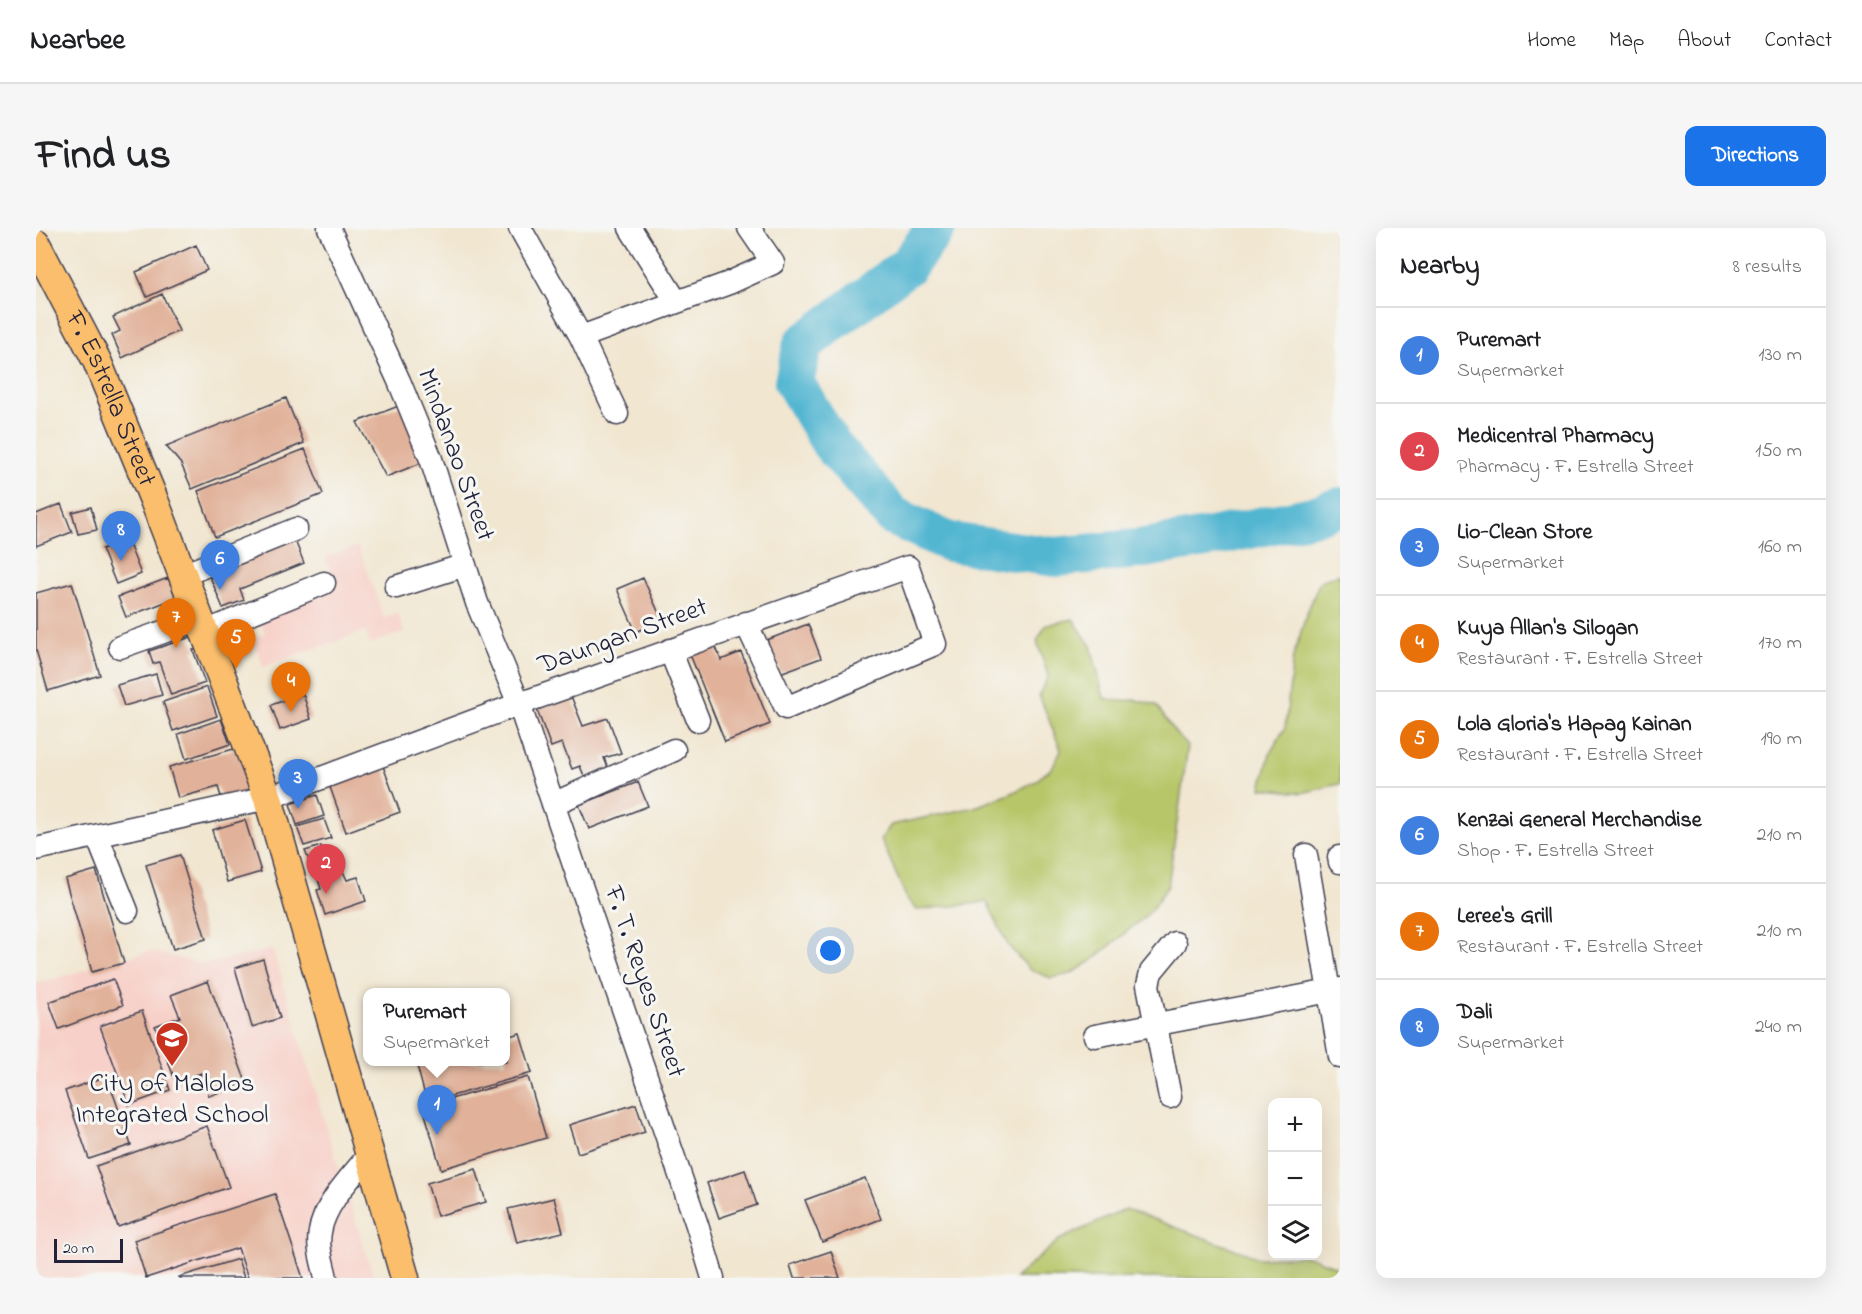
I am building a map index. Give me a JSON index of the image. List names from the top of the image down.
{
  "streets": {
    "main road": ["F. Estrella Street"],
    "street": ["Mindanao Street", "Daungan Street", "F. T. Reyes Street"]
  },
  "crossings": [
    ["F. Estrella Street", "Daungan Street"],
    ["Mindanao Street", "Daungan Street"],
    ["Mindanao Street", "F. T. Reyes Street"],
    ["Daungan Street", "F. T. Reyes Street"]
  ],
  "places": {
    "school or university": ["City of Malolos Integrated School"]
  },
  "scale_bar": "20 m",
  "page": {
    "header": "Nearbee",
    "nav": [
      "Home",
      "Map",
      "About",
      "Contact"
    ],
    "title": "Find us",
    "buttons": "Directions",
    "heading": ["Nearby", "8 results"],
    "list": [
      {
        "mark": "1",
        "name": "Puremart",
        "note": "Supermarket",
        "value": "130 m"
      },
      {
        "mark": "2",
        "name": "Medicentral Pharmacy",
        "note": "Pharmacy · F. Estrella Street",
        "value": "150 m"
      },
      {
        "mark": "3",
        "name": "Lio-Clean Store",
        "note": "Supermarket",
        "value": "160 m"
      },
      {
        "mark": "4",
        "name": "Kuya Allan's Silogan",
        "note": "Restaurant · F. Estrella Street",
        "value": "170 m"
      },
      {
        "mark": "5",
        "name": "Lola Gloria's Hapag Kainan",
        "note": "Restaurant · F. Estrella Street",
        "value": "190 m"
      },
      {
        "mark": "6",
        "name": "Kenzai General Merchandise",
        "note": "Shop · F. Estrella Street",
        "value": "210 m"
      },
      {
        "mark": "7",
        "name": "Leree's Grill",
        "note": "Restaurant · F. Estrella Street",
        "value": "210 m"
      },
      {
        "mark": "8",
        "name": "Dali",
        "note": "Supermarket",
        "value": "240 m"
      }
    ],
    "pins": [
      "8",
      "6",
      "7",
      "5",
      "4",
      "3",
      "2",
      "1"
    ],
    "popup": ["Puremart", "Supermarket"],
    "map_buttons": ["+", "−"],
    "scale": "20 m"
  }
}
